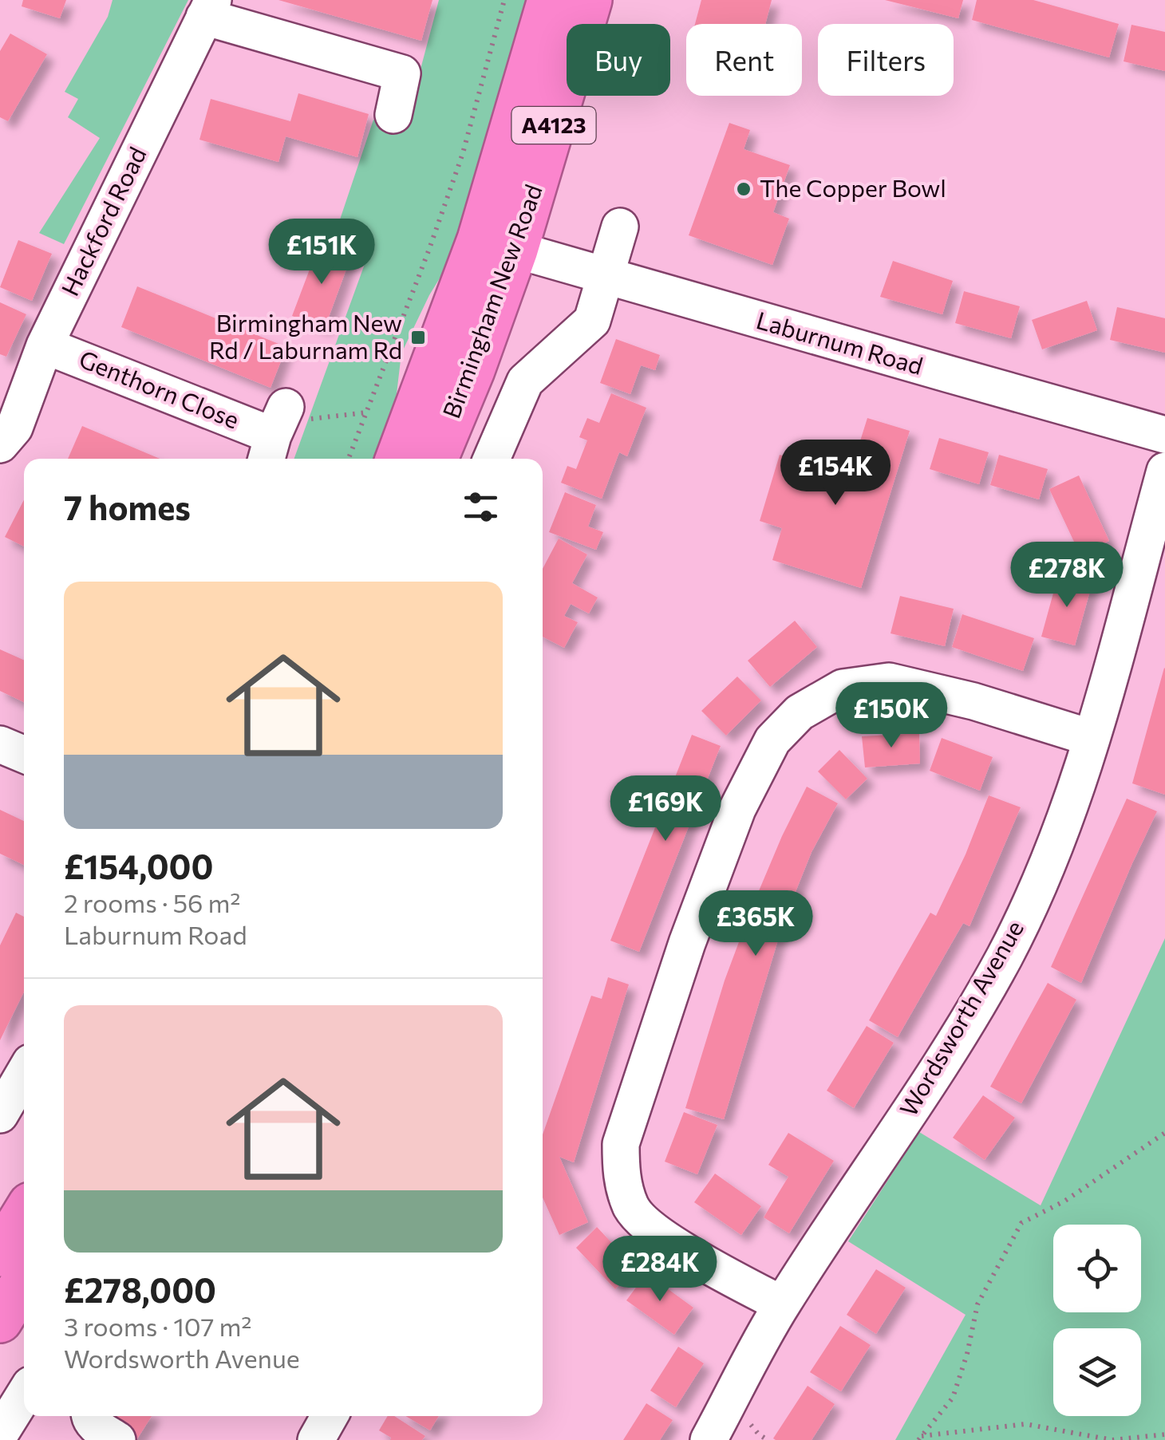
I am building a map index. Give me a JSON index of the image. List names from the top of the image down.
{
  "streets": {
    "highway": ["A4123", "Birmingham New Road"],
    "street": [
      "Hackford Road",
      "Laburnum Road",
      "Genthorn Close",
      "Wordsworth Avenue"
    ]
  },
  "crossings": [
    ["Hackford Road", "Genthorn Close"],
    ["Birmingham New Road", "Laburnum Road"]
  ],
  "places": {
    "other": ["The Copper Bowl"],
    "transit": ["Birmingham New Rd / Laburnam Rd"]
  },
  "page": {
    "chip": ["Buy", "Rent", "Filters"],
    "price": [
      "£151K",
      "£154K",
      "£278K",
      "£150K",
      "£169K",
      "£365K",
      "£284K"
    ],
    "heading": "7 homes",
    "list": [
      {
        "name": "£154,000",
        "note": "2 rooms · 56 m² · Laburnum Road"
      },
      {
        "name": "£278,000",
        "note": "3 rooms · 107 m² · Wordsworth Avenue"
      }
    ]
  }
}
